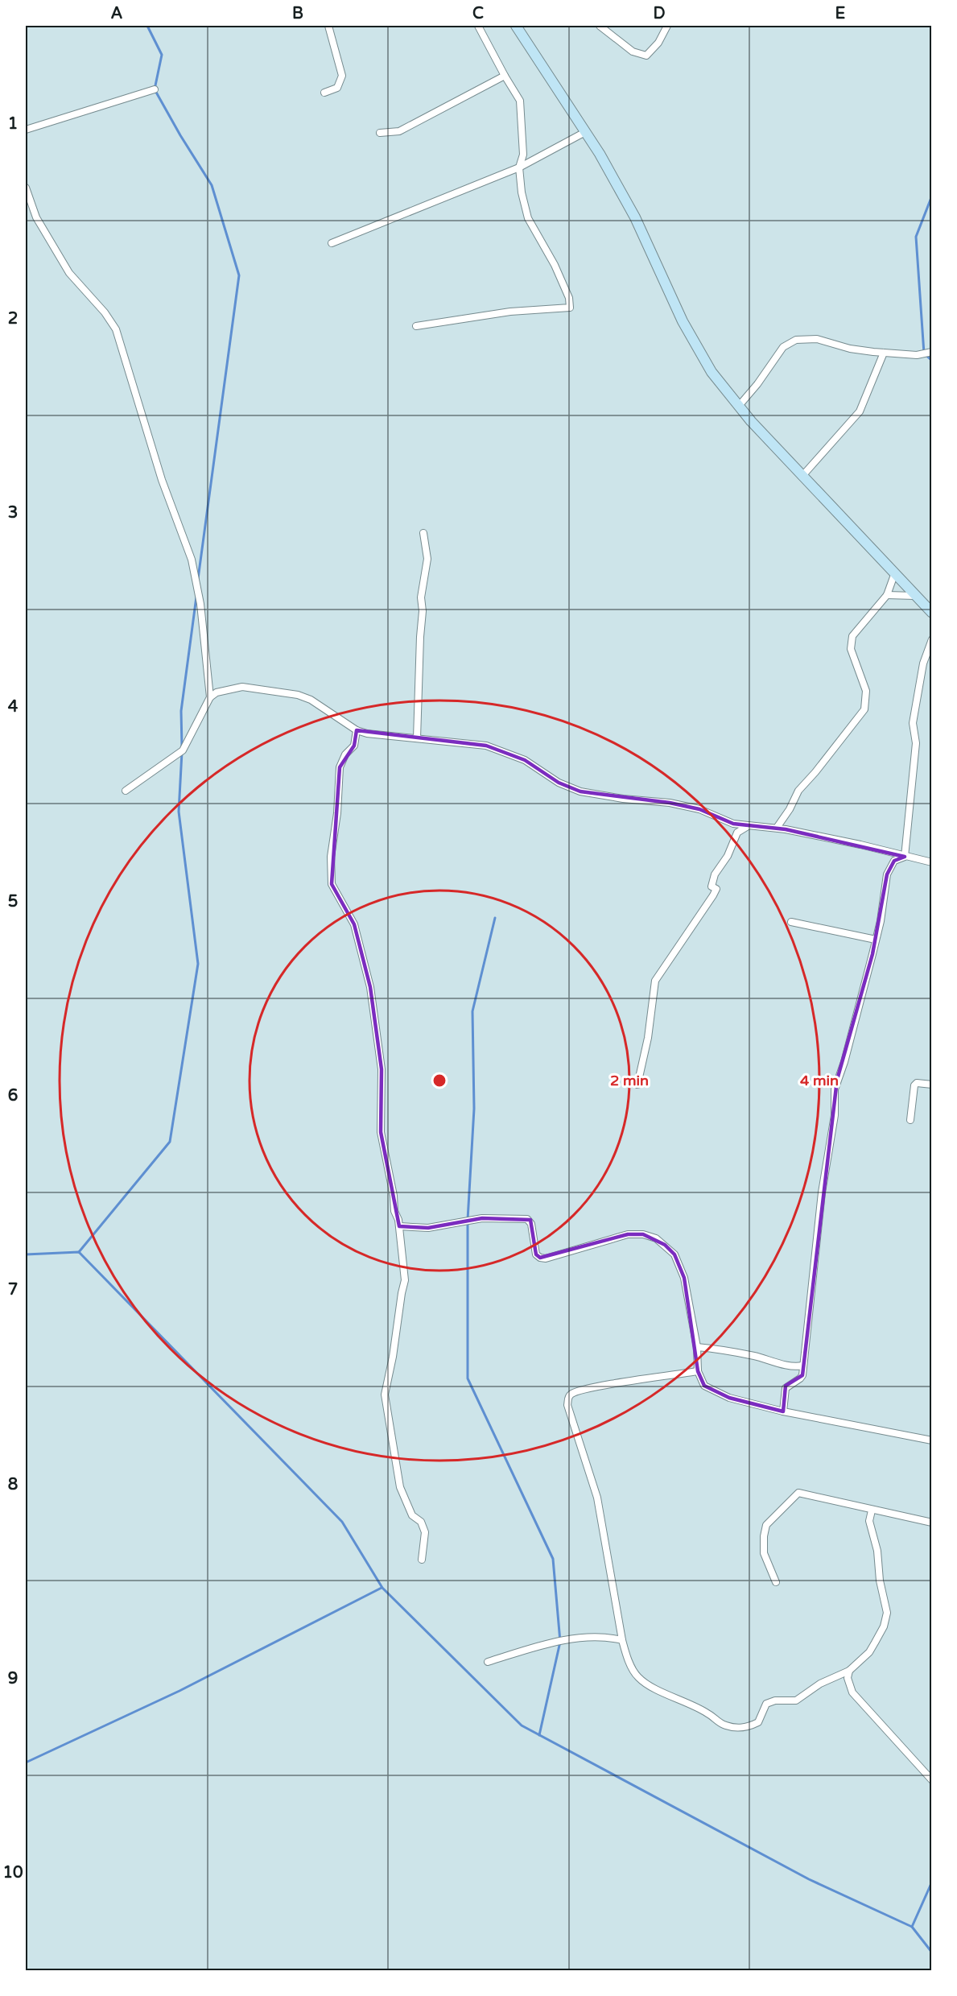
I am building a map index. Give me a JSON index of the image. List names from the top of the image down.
{
  "grid": {
    "columns": [
      "A",
      "B",
      "C",
      "D",
      "E"
    ],
    "rows": [
      "1",
      "2",
      "3",
      "4",
      "5",
      "6",
      "7",
      "8",
      "9",
      "10"
    ]
  },
  "rings": ["2 min", "4 min"]
}
